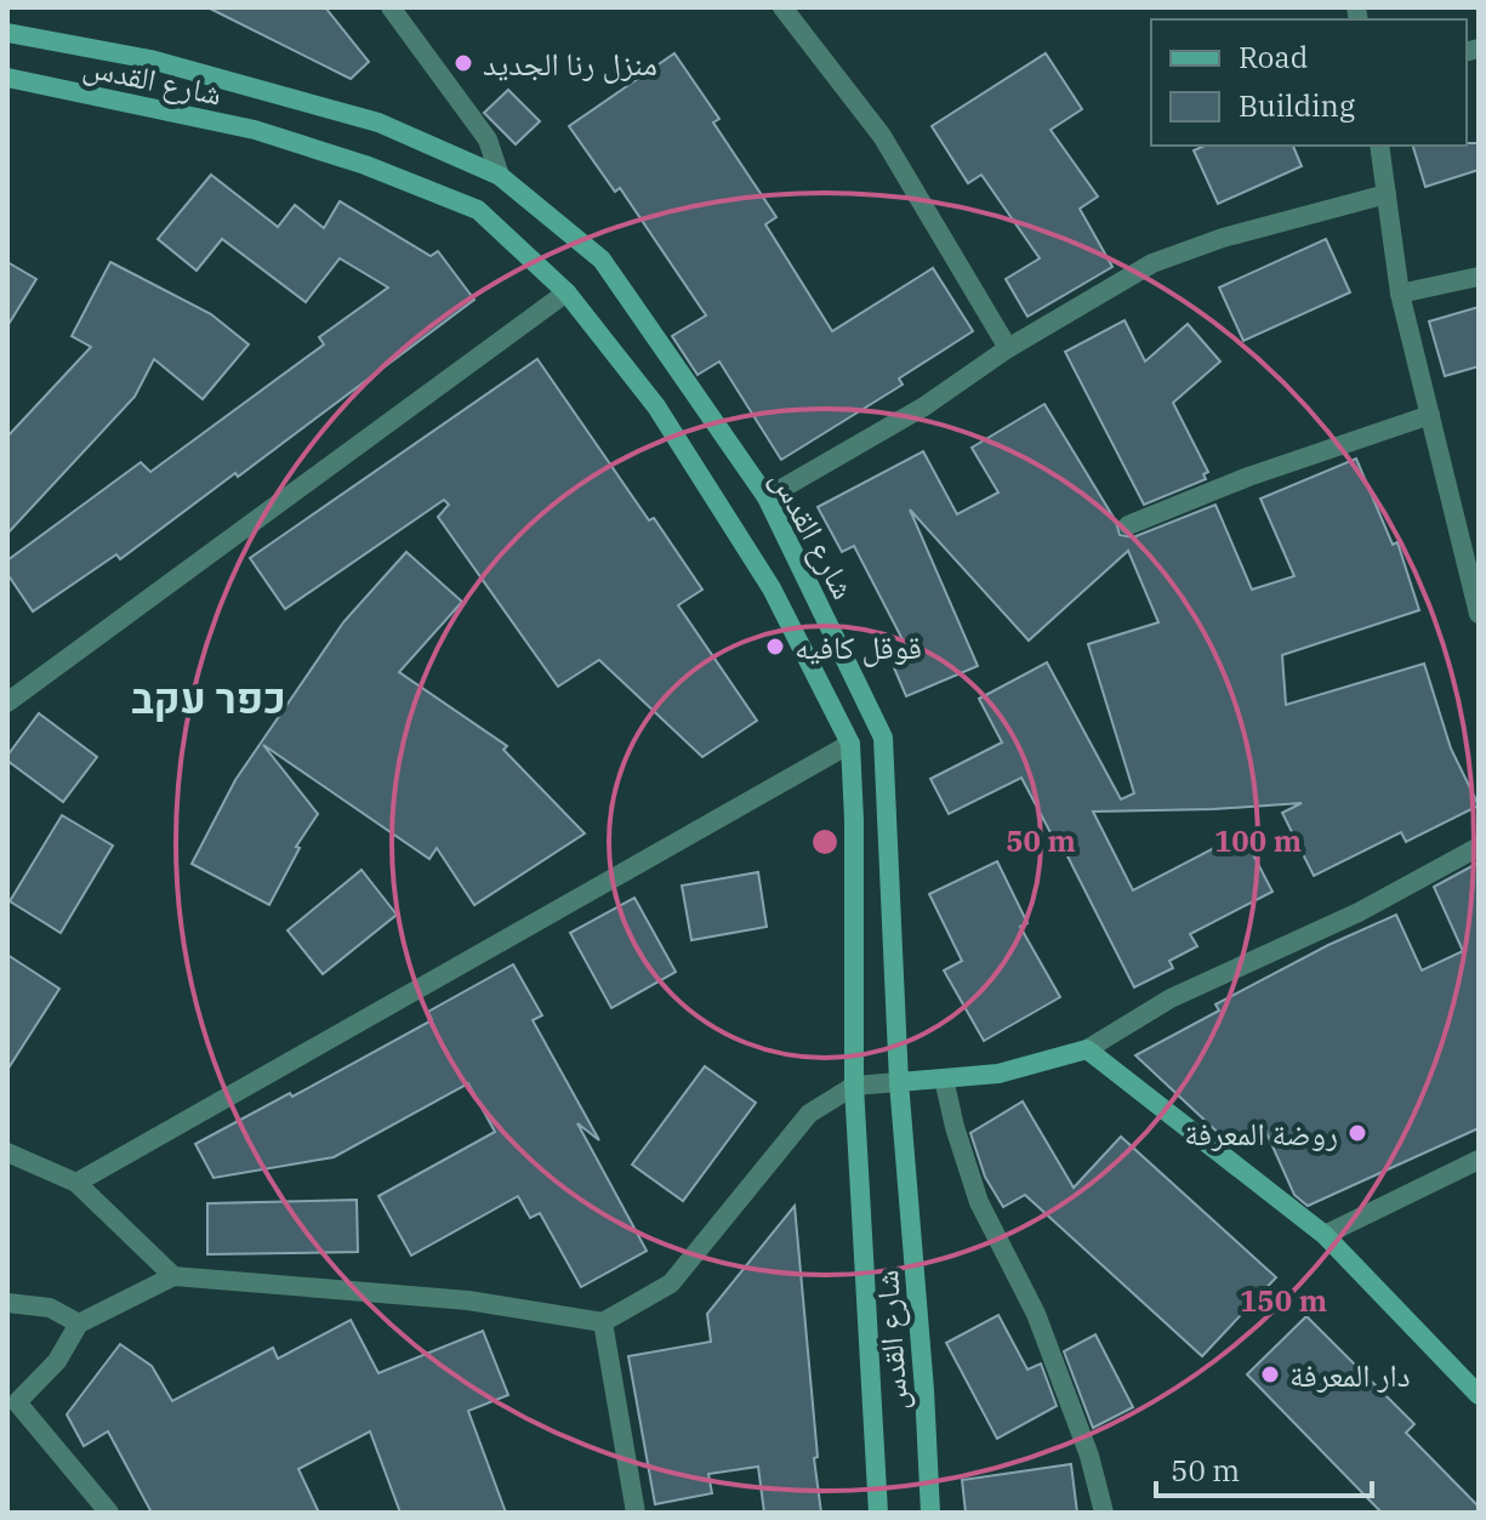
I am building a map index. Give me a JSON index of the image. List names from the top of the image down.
{
  "streets": {
    "main road": ["شارع القدس"]
  },
  "districts": ["כפר עקב"],
  "places": [
    "منزل رنا الجديد",
    "قوقل كافيه",
    "روضة المعرفة",
    "دار المعرفة"
  ],
  "legend": ["Road", "Building"],
  "scale_bar": "50 m",
  "rings": ["50 m", "100 m", "150 m"]
}
